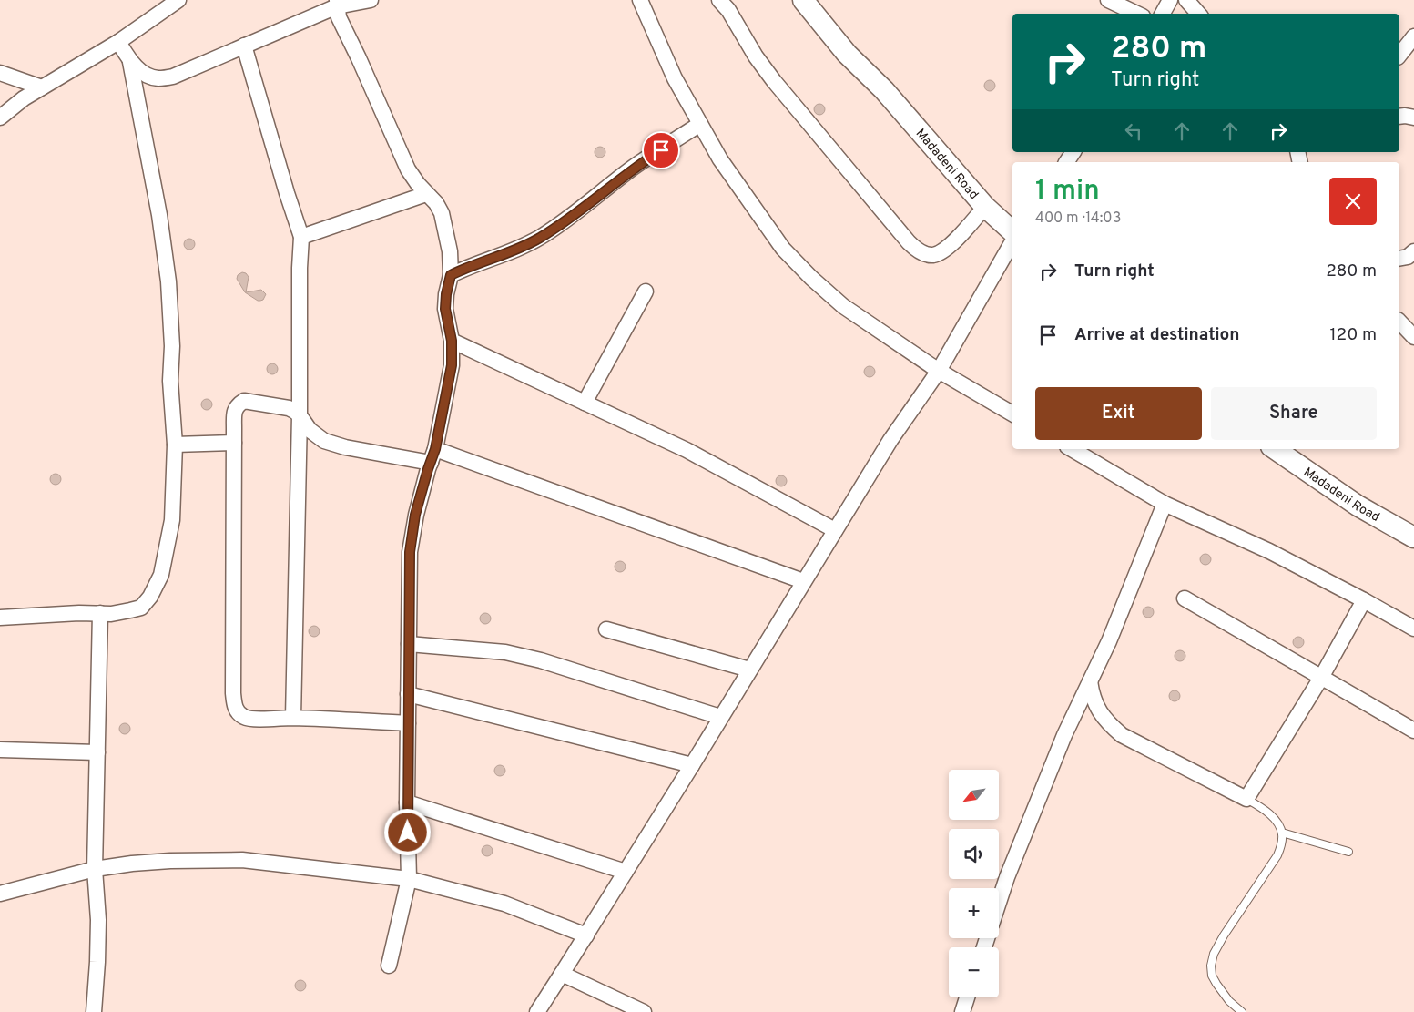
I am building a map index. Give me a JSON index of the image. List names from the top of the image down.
{
  "streets": {
    "street": ["Madadeni Road"]
  },
  "north": "bottom left",
  "page": {
    "turn": ["280 m", "Turn right"],
    "heading": ["1 min", "400 m · 14:03"],
    "list": [
      {
        "name": "Turn right",
        "value": "280 m"
      },
      {
        "name": "Arrive at destination",
        "value": "120 m"
      }
    ],
    "buttons": ["Exit", "Share"],
    "map_buttons": ["+", "−"]
  }
}
